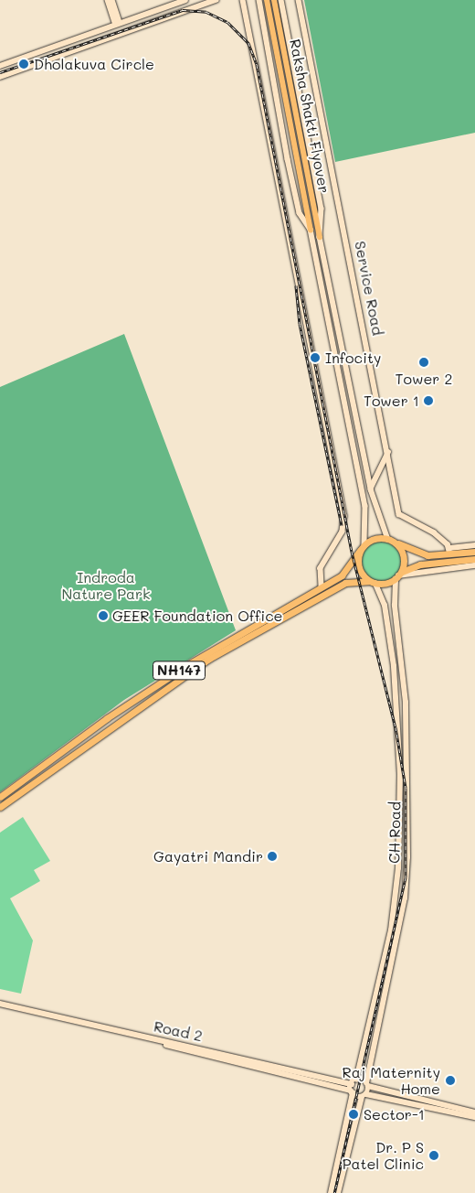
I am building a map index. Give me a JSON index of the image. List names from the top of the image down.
{
  "streets": {
    "highway": ["NH147"],
    "main road": ["Raksha Shakti Flyover"],
    "street": ["Service Road", "CH Road", "Road 2"]
  },
  "crossings": [
    ["NH147", "CH Road"],
    ["CH Road", "Road 2"]
  ],
  "parks": ["Indroda Nature Park"],
  "places": [
    "Dholakuva Circle",
    "Infocity",
    "Tower 2",
    "Tower 1",
    "GEER Foundation Office",
    "Gayatri Mandir",
    "Raj Maternity Home",
    "Sector-1",
    "Dr. P S Patel Clinic"
  ]
}
